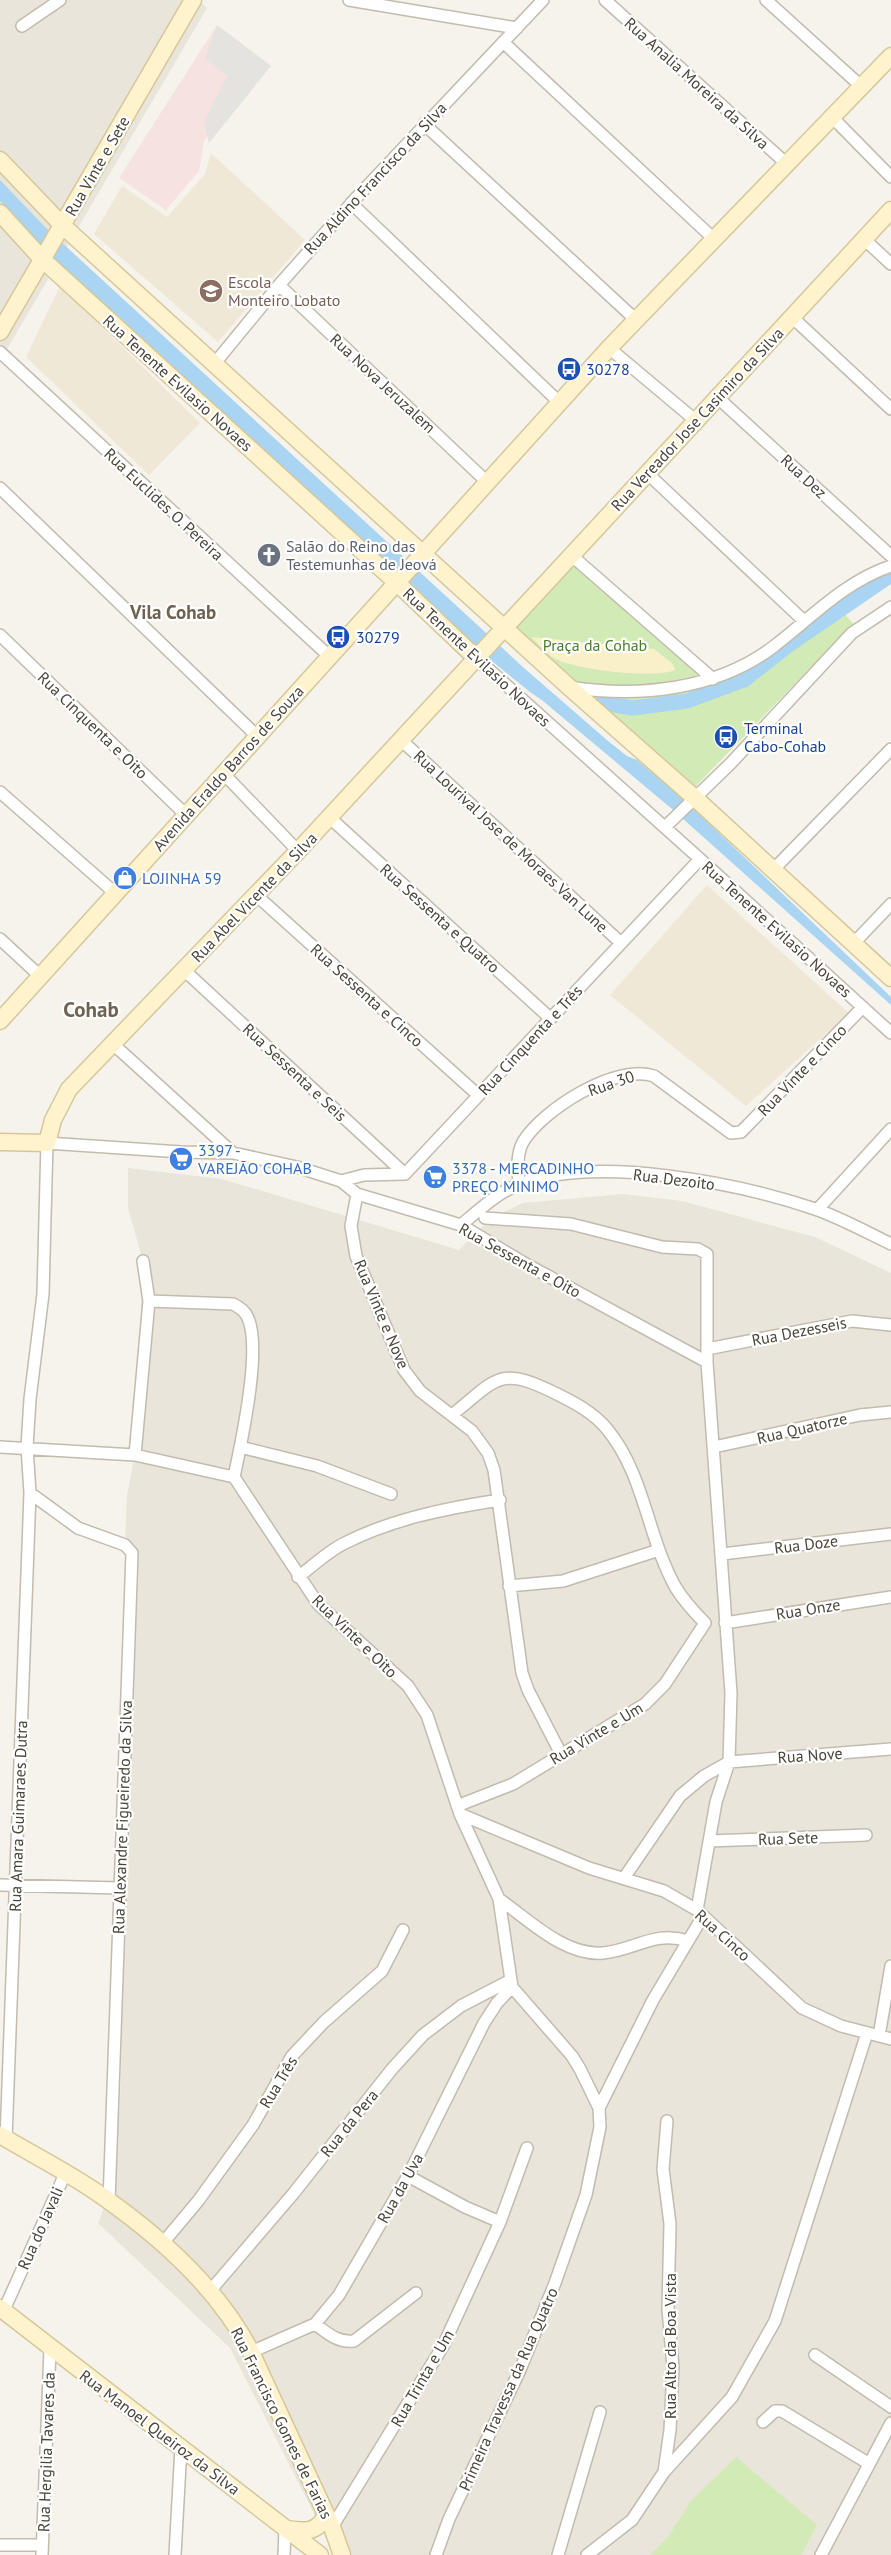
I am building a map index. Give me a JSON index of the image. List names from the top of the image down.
{
  "streets": {
    "street": [
      "Rua Analia Moreira da Silva",
      "Rua Vinte e Sete",
      "Rua Aldino Francisco da Silva",
      "Rua Tenente Evilasio Novaes",
      "Rua Nova Jeruzalem",
      "Rua Vereador Jose Casimiro da Silva",
      "Rua Dez",
      "Rua Euclides O. Pereira",
      "Rua Cinquenta e Oito",
      "Avenida Eraldo Barros de Souza",
      "Rua Lourival Jose de Moraes Van Lune",
      "Rua Abel Vicente da Silva",
      "Rua Sessenta e Quatro",
      "Rua Sessenta e Cinco",
      "Rua Cinquenta e Três",
      "Rua Vinte e Cinco",
      "Rua Sessenta e Seis",
      "Rua 30",
      "Rua Dezoito",
      "Rua Sessenta e Oito",
      "Rua Vinte e Nove",
      "Rua Dezesseis",
      "Rua Quatorze",
      "Rua Doze",
      "Rua Onze",
      "Rua Vinte e Oito",
      "Rua Vinte e Um",
      "Rua Nove",
      "Rua Amara Guimaraes Dutra",
      "Rua Alexandre Figueiredo da Silva",
      "Rua Sete",
      "Rua Cinco",
      "Rua Três",
      "Rua da Pera",
      "Rua da Uva",
      "Rua do Javali",
      "Rua Alto da Boa Vista",
      "Rua Trinta e Um",
      "Primeira Travessa da Rua Quatro",
      "Rua Francisco Gomes de Farias",
      "Rua Manoel Queiroz da Silva",
      "Rua Hergilia Tavares da"
    ]
  },
  "crossings": [
    ["Rua Vinte e Sete", "Rua Tenente Evilasio Novaes"],
    ["Rua Aldino Francisco da Silva", "Rua Nova Jeruzalem"],
    ["Rua Tenente Evilasio Novaes", "Rua Vereador Jose Casimiro da Silva"],
    ["Rua Tenente Evilasio Novaes", "Avenida Eraldo Barros de Souza"],
    ["Rua Tenente Evilasio Novaes", "Rua Abel Vicente da Silva"],
    ["Rua Tenente Evilasio Novaes", "Rua Cinquenta e Três"],
    ["Rua Tenente Evilasio Novaes", "Rua Vinte e Cinco"],
    ["Rua Nova Jeruzalem", "Avenida Eraldo Barros de Souza"],
    ["Rua Vereador Jose Casimiro da Silva", "Rua Dez"],
    ["Rua Vereador Jose Casimiro da Silva", "Rua Abel Vicente da Silva"],
    ["Rua Euclides O. Pereira", "Avenida Eraldo Barros de Souza"],
    ["Rua Cinquenta e Oito", "Avenida Eraldo Barros de Souza"],
    ["Rua Lourival Jose de Moraes Van Lune", "Rua Abel Vicente da Silva"],
    ["Rua Lourival Jose de Moraes Van Lune", "Rua Cinquenta e Três"],
    ["Rua Abel Vicente da Silva", "Rua Sessenta e Quatro"],
    ["Rua Abel Vicente da Silva", "Rua Sessenta e Cinco"],
    ["Rua Abel Vicente da Silva", "Rua Sessenta e Seis"],
    ["Rua Abel Vicente da Silva", "Rua Sessenta e Oito"],
    ["Rua Sessenta e Quatro", "Rua Cinquenta e Três"],
    ["Rua Sessenta e Cinco", "Rua Cinquenta e Três"],
    ["Rua Cinquenta e Três", "Rua Sessenta e Seis"],
    ["Rua Vinte e Cinco", "Rua 30"],
    ["Rua 30", "Rua Dezoito"],
    ["Rua Dezoito", "Rua Sessenta e Oito"],
    ["Rua Sessenta e Oito", "Rua Vinte e Nove"],
    ["Rua Vinte e Nove", "Rua Vinte e Um"],
    ["Rua Onze", "Rua Vinte e Um"],
    ["Rua Vinte e Oito", "Rua Vinte e Um"],
    ["Rua Vinte e Oito", "Rua Cinco"],
    ["Rua Vinte e Um", "Rua Cinco"],
    ["Rua Amara Guimaraes Dutra", "Rua Alexandre Figueiredo da Silva"],
    ["Rua Amara Guimaraes Dutra", "Rua Francisco Gomes de Farias"],
    ["Rua Alexandre Figueiredo da Silva", "Rua Francisco Gomes de Farias"],
    ["Rua Três", "Rua Francisco Gomes de Farias"],
    ["Rua da Pera", "Rua da Uva"],
    ["Rua da Pera", "Primeira Travessa da Rua Quatro"],
    ["Rua da Pera", "Rua Francisco Gomes de Farias"],
    ["Rua da Uva", "Primeira Travessa da Rua Quatro"],
    ["Rua da Uva", "Rua Francisco Gomes de Farias"],
    ["Rua do Javali", "Rua Francisco Gomes de Farias"],
    ["Rua do Javali", "Rua Manoel Queiroz da Silva"],
    ["Rua Trinta e Um", "Rua Francisco Gomes de Farias"],
    ["Rua Manoel Queiroz da Silva", "Rua Hergilia Tavares da"]
  ],
  "districts": ["Vila Cohab", "Cohab"],
  "parks": ["Praça da Cohab"],
  "places": {
    "school or university": ["Escola Monteiro Lobato"],
    "bus stop": ["30278", "30279", "Terminal Cabo-Cohab"],
    "church": ["Salão do Reino das Testemunhas de Jeová"],
    "shop": ["LOJINHA 59"],
    "supermarket": ["3397 - VAREJÃO COHAB", "3378 - MERCADINHO PREÇO MINIMO"]
  }
}
